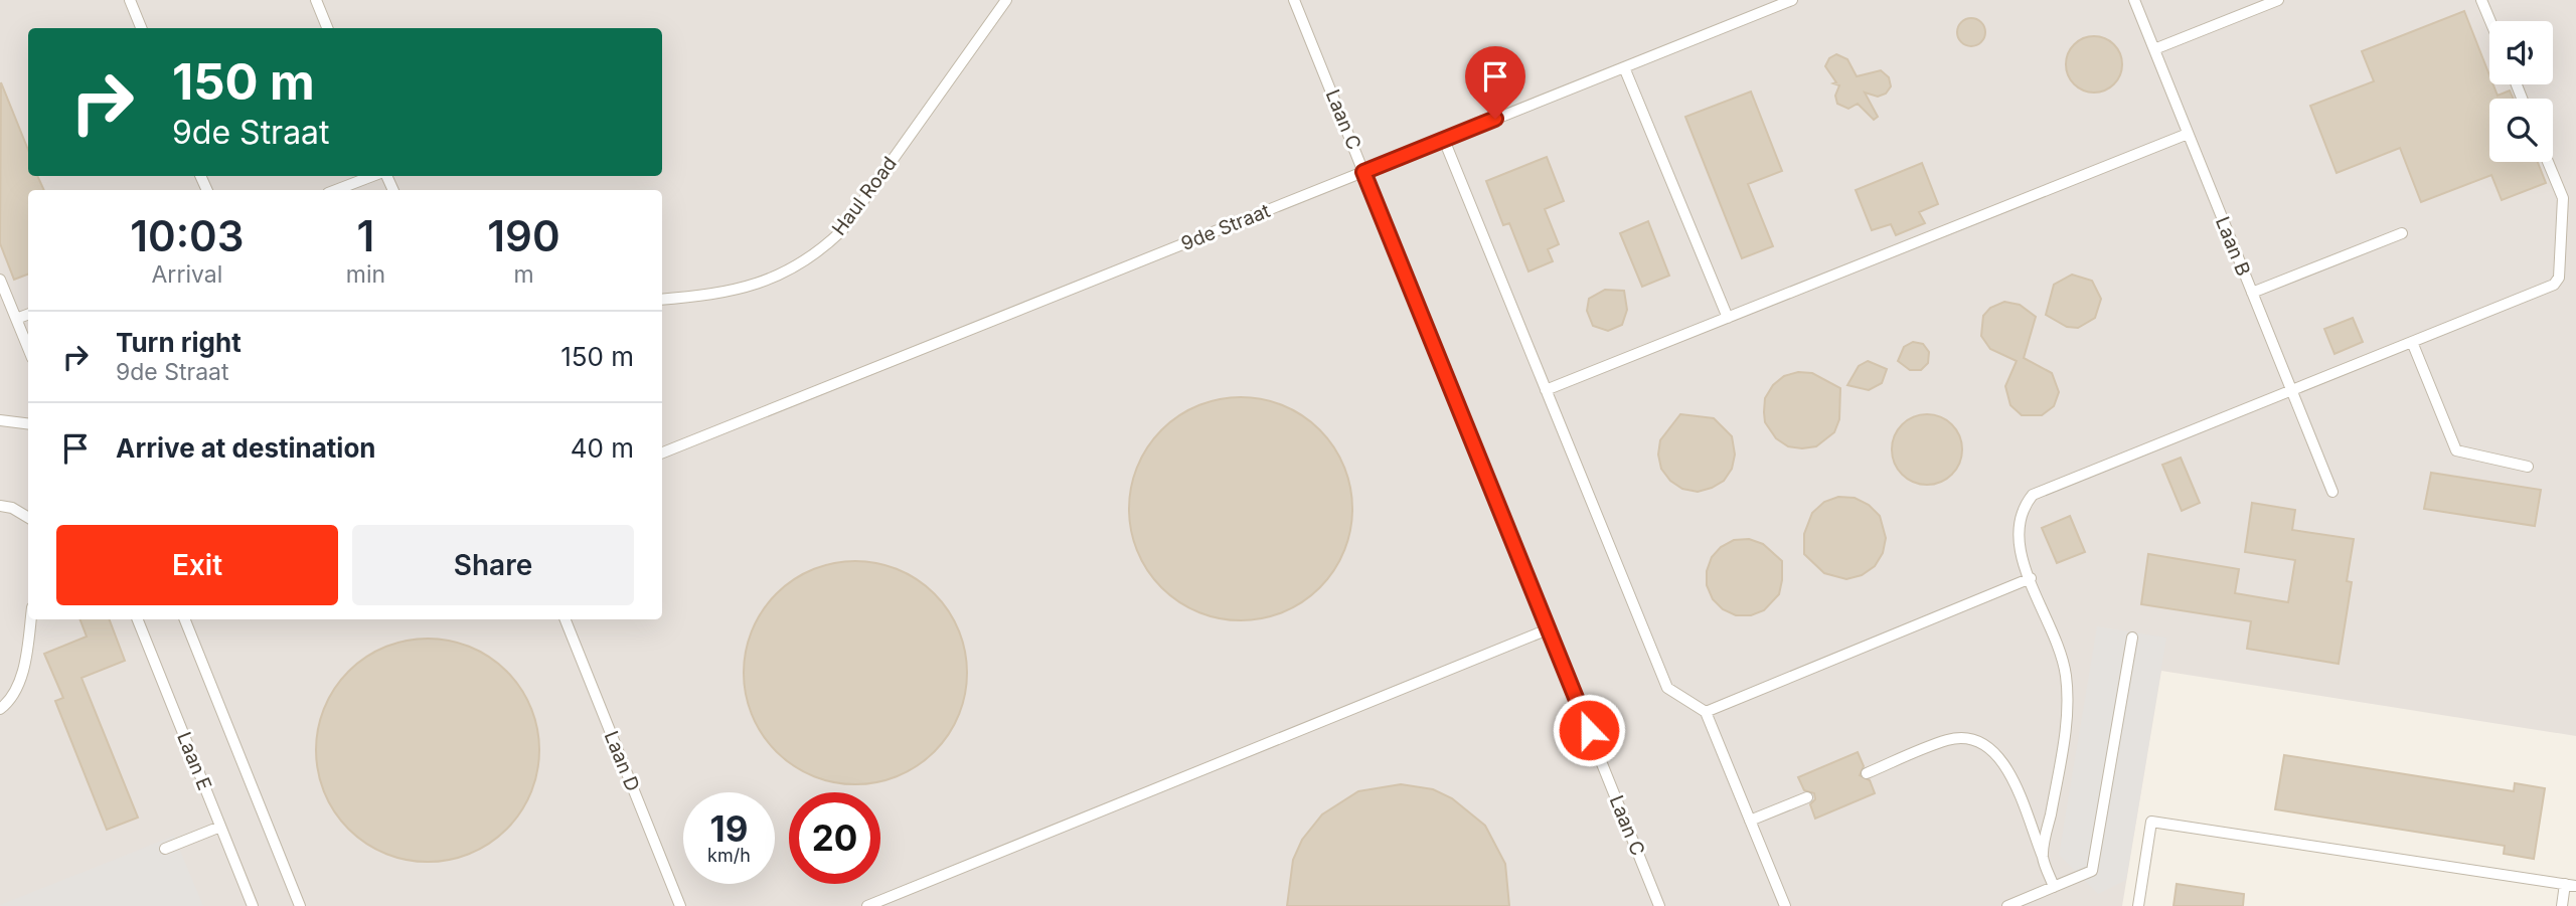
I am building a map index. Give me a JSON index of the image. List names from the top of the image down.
{
  "streets": {
    "lane": [
      "Laan C",
      "Haul Road",
      "9de Straat",
      "Laan B",
      "Laan E",
      "Laan D"
    ]
  },
  "crossings": [
    ["Laan C", "9de Straat"]
  ],
  "page": {
    "turn": ["150 m", "9de Straat"],
    "eta": [
      "10:03",
      "Arrival",
      "1",
      "min",
      "190",
      "m"
    ],
    "list": [
      {
        "name": "Turn right",
        "note": "9de Straat",
        "value": "150 m"
      },
      {
        "name": "Arrive at destination",
        "value": "40 m"
      }
    ],
    "buttons": ["Exit", "Share"],
    "speed": "19 km/h",
    "limit": "20"
  }
}
